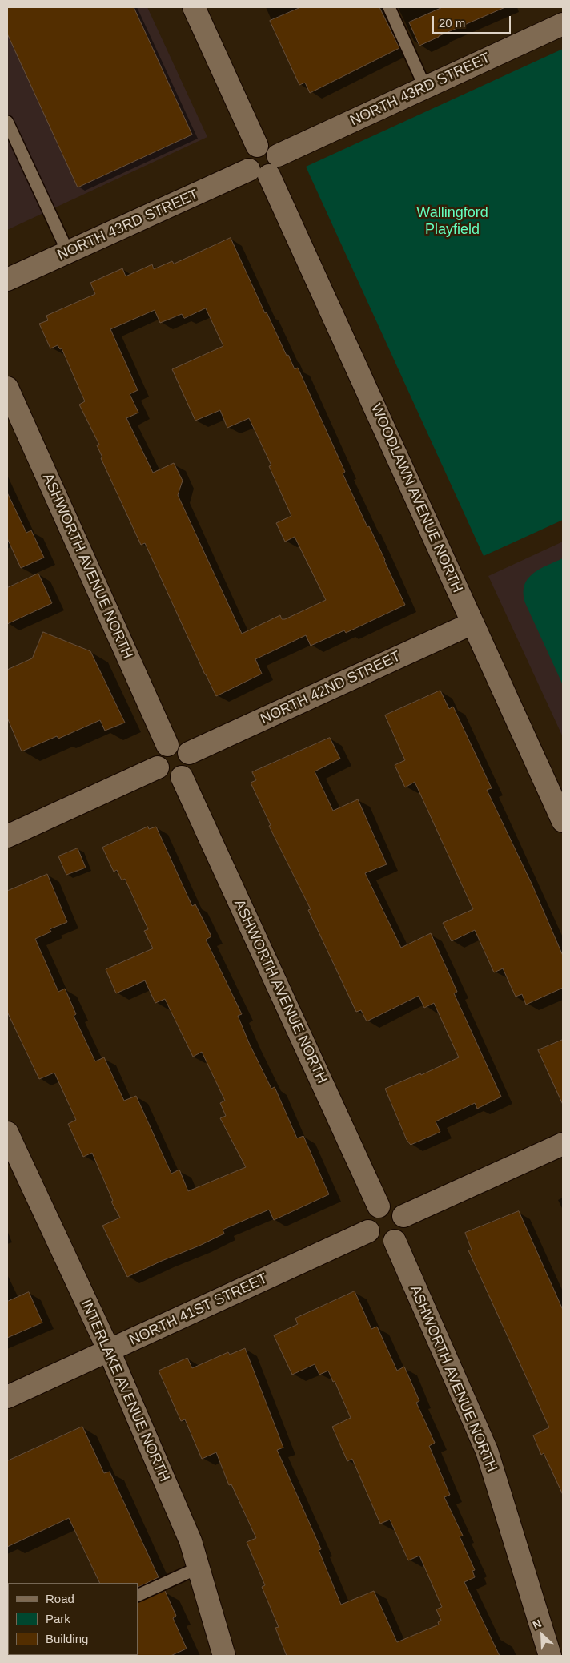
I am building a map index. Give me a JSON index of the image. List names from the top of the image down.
{
  "streets": {
    "street": [
      "NORTH 43RD STREET",
      "WOODLAWN AVENUE NORTH",
      "ASHWORTH AVENUE NORTH",
      "NORTH 42ND STREET",
      "NORTH 41ST STREET",
      "INTERLAKE AVENUE NORTH"
    ]
  },
  "crossings": [
    ["NORTH 43RD STREET", "WOODLAWN AVENUE NORTH"],
    ["WOODLAWN AVENUE NORTH", "NORTH 42ND STREET"],
    ["ASHWORTH AVENUE NORTH", "NORTH 42ND STREET"],
    ["ASHWORTH AVENUE NORTH", "NORTH 41ST STREET"],
    ["NORTH 41ST STREET", "INTERLAKE AVENUE NORTH"]
  ],
  "parks": ["Wallingford Playfield"],
  "legend": ["Road", "Park", "Building"],
  "scale_bar": "20 m",
  "north": "top left"
}
